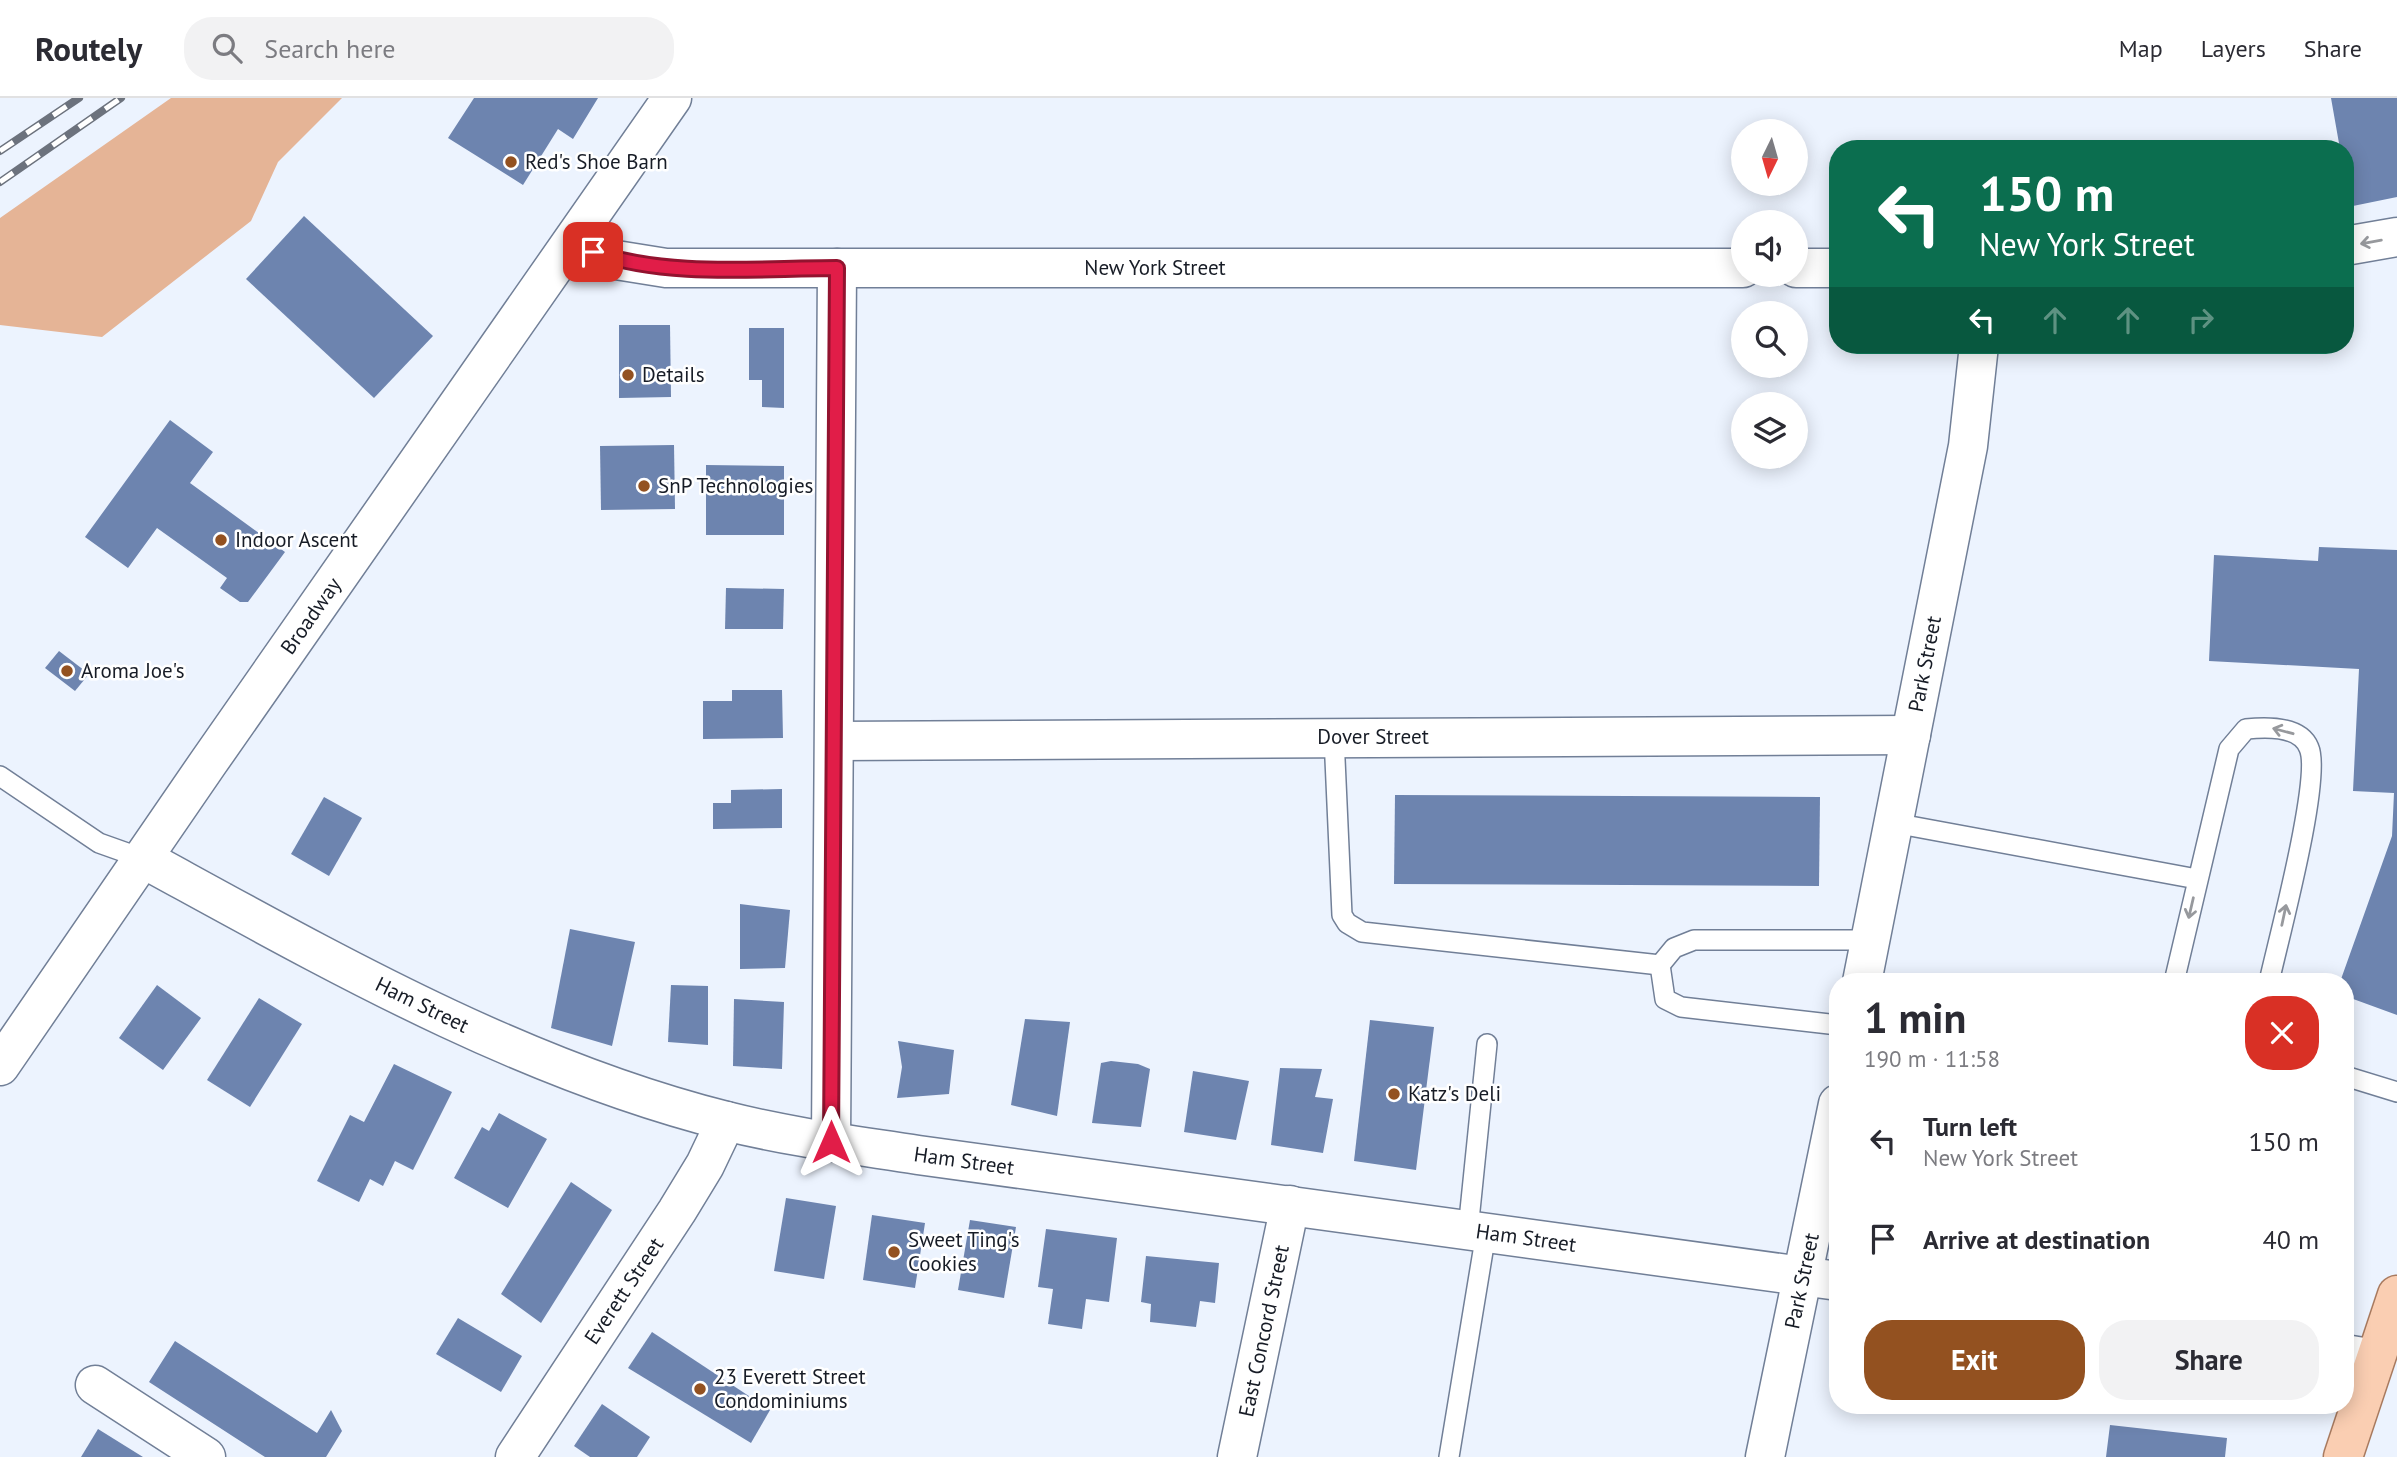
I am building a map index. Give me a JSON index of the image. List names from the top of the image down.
{
  "streets": {
    "street": [
      "New York Street",
      "Broadway",
      "Park Street",
      "Dover Street",
      "Ham Street",
      "Everett Street",
      "East Concord Street"
    ]
  },
  "crossings": [
    ["New York Street", "Broadway"],
    ["Broadway", "Ham Street"],
    ["Park Street", "Dover Street"],
    ["Park Street", "Ham Street"],
    ["Ham Street", "Everett Street"],
    ["Ham Street", "East Concord Street"]
  ],
  "places": [
    "Red's Shoe Barn",
    "Details",
    "SnP Technologies",
    "Indoor Ascent",
    "Aroma Joe's",
    "Katz's Deli",
    "Sweet Ting's Cookies",
    "23 Everett Street Condominiums"
  ],
  "north": "bottom",
  "page": {
    "header": "Routely",
    "search": "Search here",
    "nav": ["Map", "Layers", "Share"],
    "turn": ["150 m", "New York Street"],
    "heading": ["1 min", "190 m · 11:58"],
    "list": [
      {
        "name": "Turn left",
        "note": "New York Street",
        "value": "150 m"
      },
      {
        "name": "Arrive at destination",
        "value": "40 m"
      }
    ],
    "buttons": ["Exit", "Share"]
  }
}
